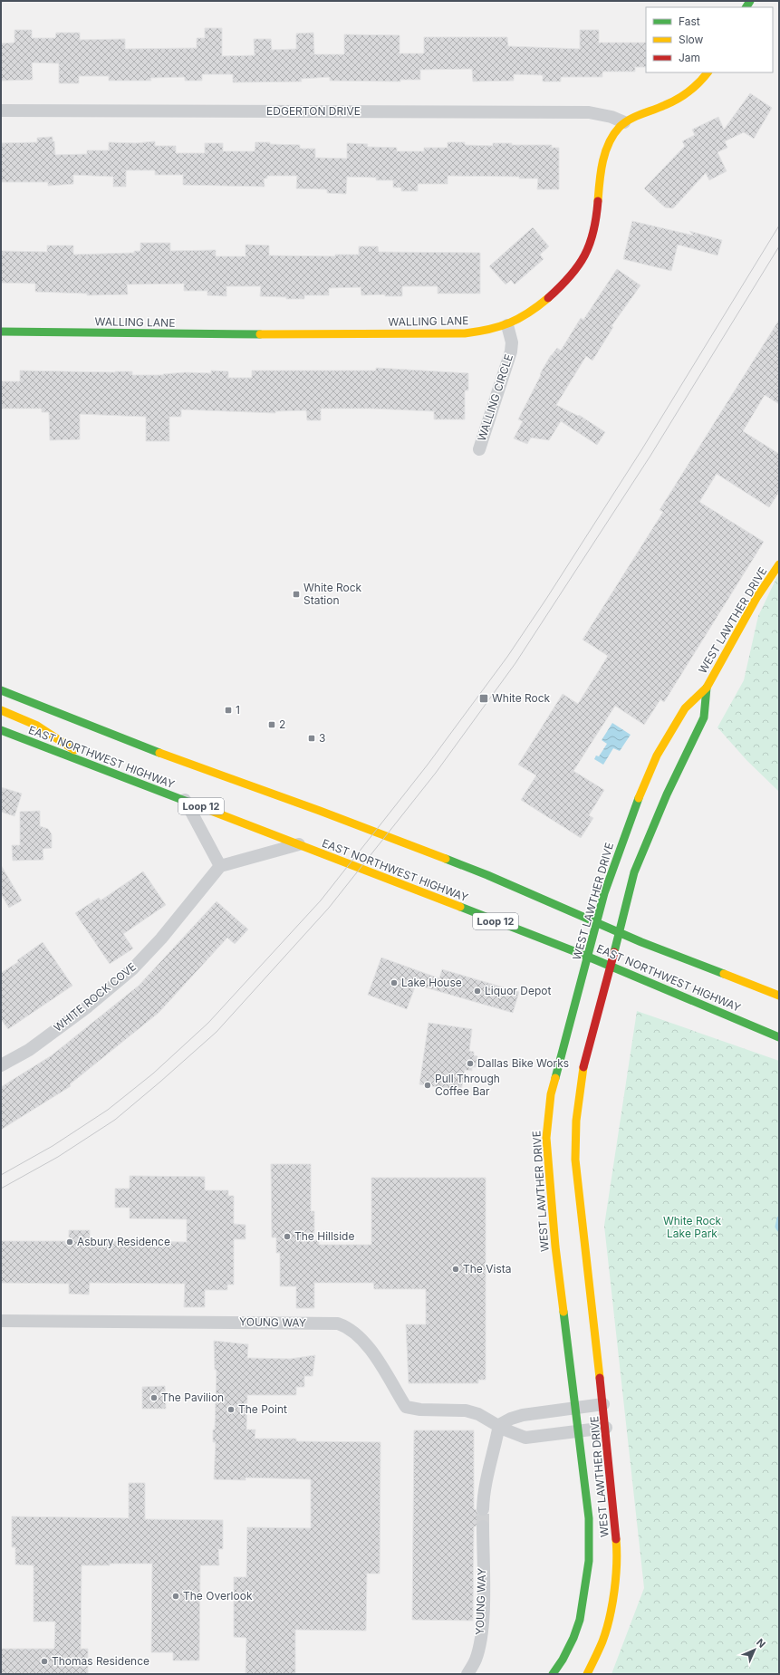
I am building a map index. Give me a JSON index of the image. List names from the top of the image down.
{
  "streets": {
    "street": [
      "EDGERTON DRIVE",
      "WALLING LANE",
      "WALLING CIRCLE",
      "WEST LAWTHER DRIVE",
      "EAST NORTHWEST HIGHWAY",
      "Loop 12",
      "WHITE ROCK COVE",
      "YOUNG WAY"
    ]
  },
  "crossings": [
    ["EDGERTON DRIVE", "WALLING LANE"],
    ["WALLING LANE", "WALLING CIRCLE"],
    ["WEST LAWTHER DRIVE", "EAST NORTHWEST HIGHWAY"],
    ["WEST LAWTHER DRIVE", "YOUNG WAY"]
  ],
  "parks": ["White Rock Lake Park"],
  "places": {
    "transit": [
      "White Rock Station",
      "White Rock",
      "1",
      "2",
      "3"
    ],
    "other": [
      "Lake House",
      "Liquor Depot",
      "Dallas Bike Works",
      "Pull Through Coffee Bar",
      "The Hillside",
      "Asbury Residence",
      "The Vista",
      "The Pavilion",
      "The Point",
      "The Overlook",
      "Thomas Residence"
    ]
  },
  "legend": ["Fast", "Slow", "Jam"],
  "north": "top right"
}
